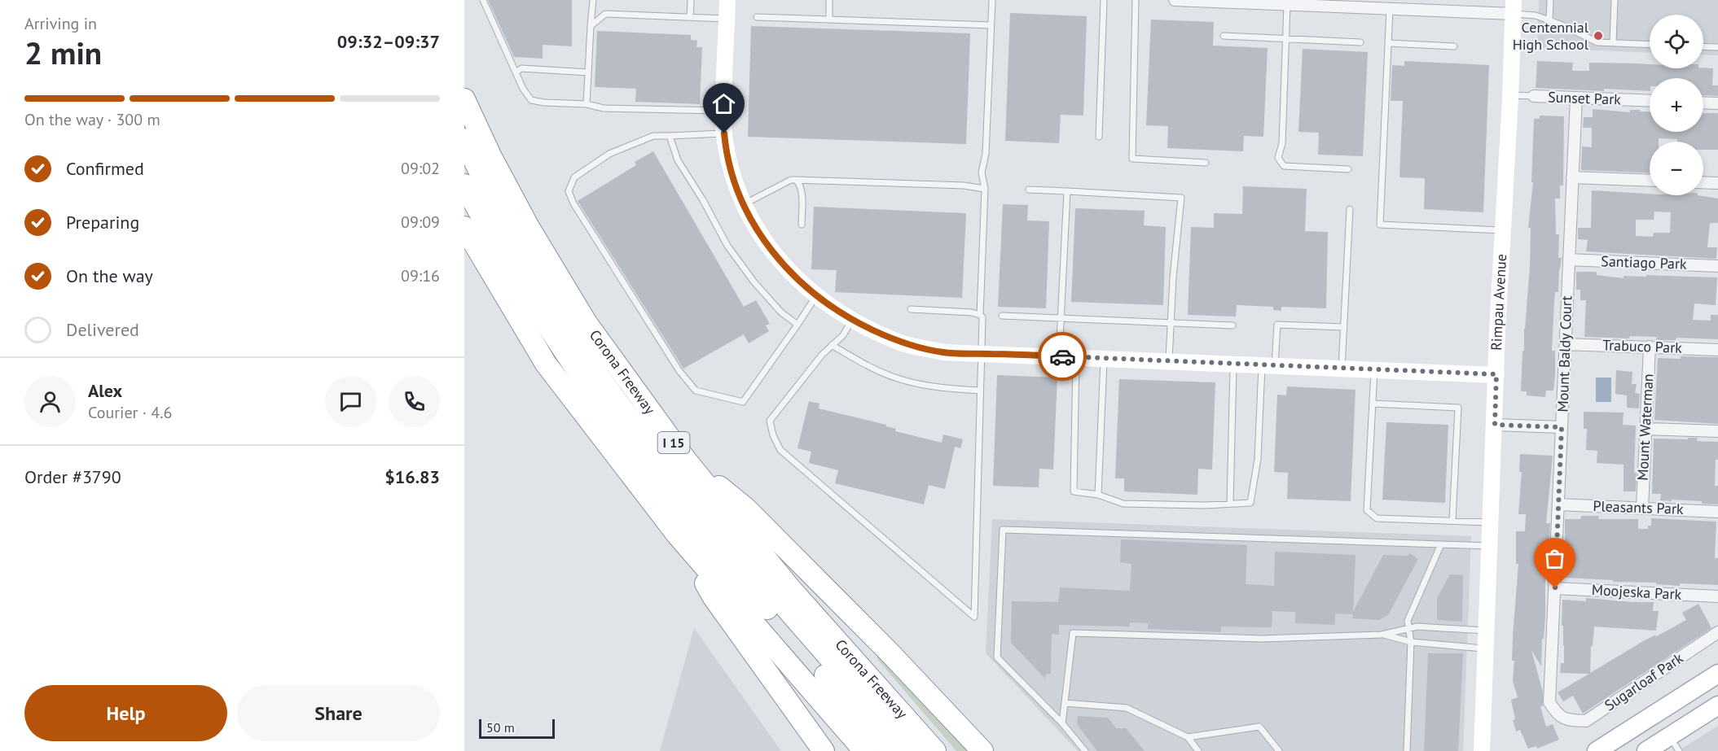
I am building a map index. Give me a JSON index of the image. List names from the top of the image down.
{
  "streets": {
    "highway": ["Corona Freeway", "I 15"],
    "main road": ["Rimpau Avenue"],
    "street": [
      "Sunset Park",
      "Santiago Park",
      "Trabuco Park",
      "Mount Baldy Court",
      "Mount Waterman",
      "Pleasants Park",
      "Moojeska Park",
      "Sugarloaf Park"
    ]
  },
  "crossings": [
    ["Sunset Park", "Rimpau Avenue"],
    ["Sunset Park", "Mount Baldy Court"],
    ["Santiago Park", "Mount Baldy Court"],
    ["Trabuco Park", "Mount Baldy Court"],
    ["Trabuco Park", "Mount Waterman"],
    ["Mount Baldy Court", "Pleasants Park"],
    ["Mount Baldy Court", "Moojeska Park"],
    ["Mount Baldy Court", "Sugarloaf Park"],
    ["Mount Waterman", "Pleasants Park"]
  ],
  "places": ["Centennial High School"],
  "scale_bar": "50 m",
  "page": {
    "heading": ["2 min", "Arriving in", "09:32–09:37"],
    "panel": [
      "Alex",
      "Courier · 4.6",
      "Order #3790",
      "$16.83"
    ],
    "map_buttons": ["+", "−"],
    "bar": "On the way · 300 m",
    "list": [
      ["Confirmed", "09:02"],
      ["Preparing", "09:09"],
      ["On the way", "09:16"],
      "Delivered"
    ],
    "buttons": ["Help", "Share"],
    "scale": "50 m"
  }
}
